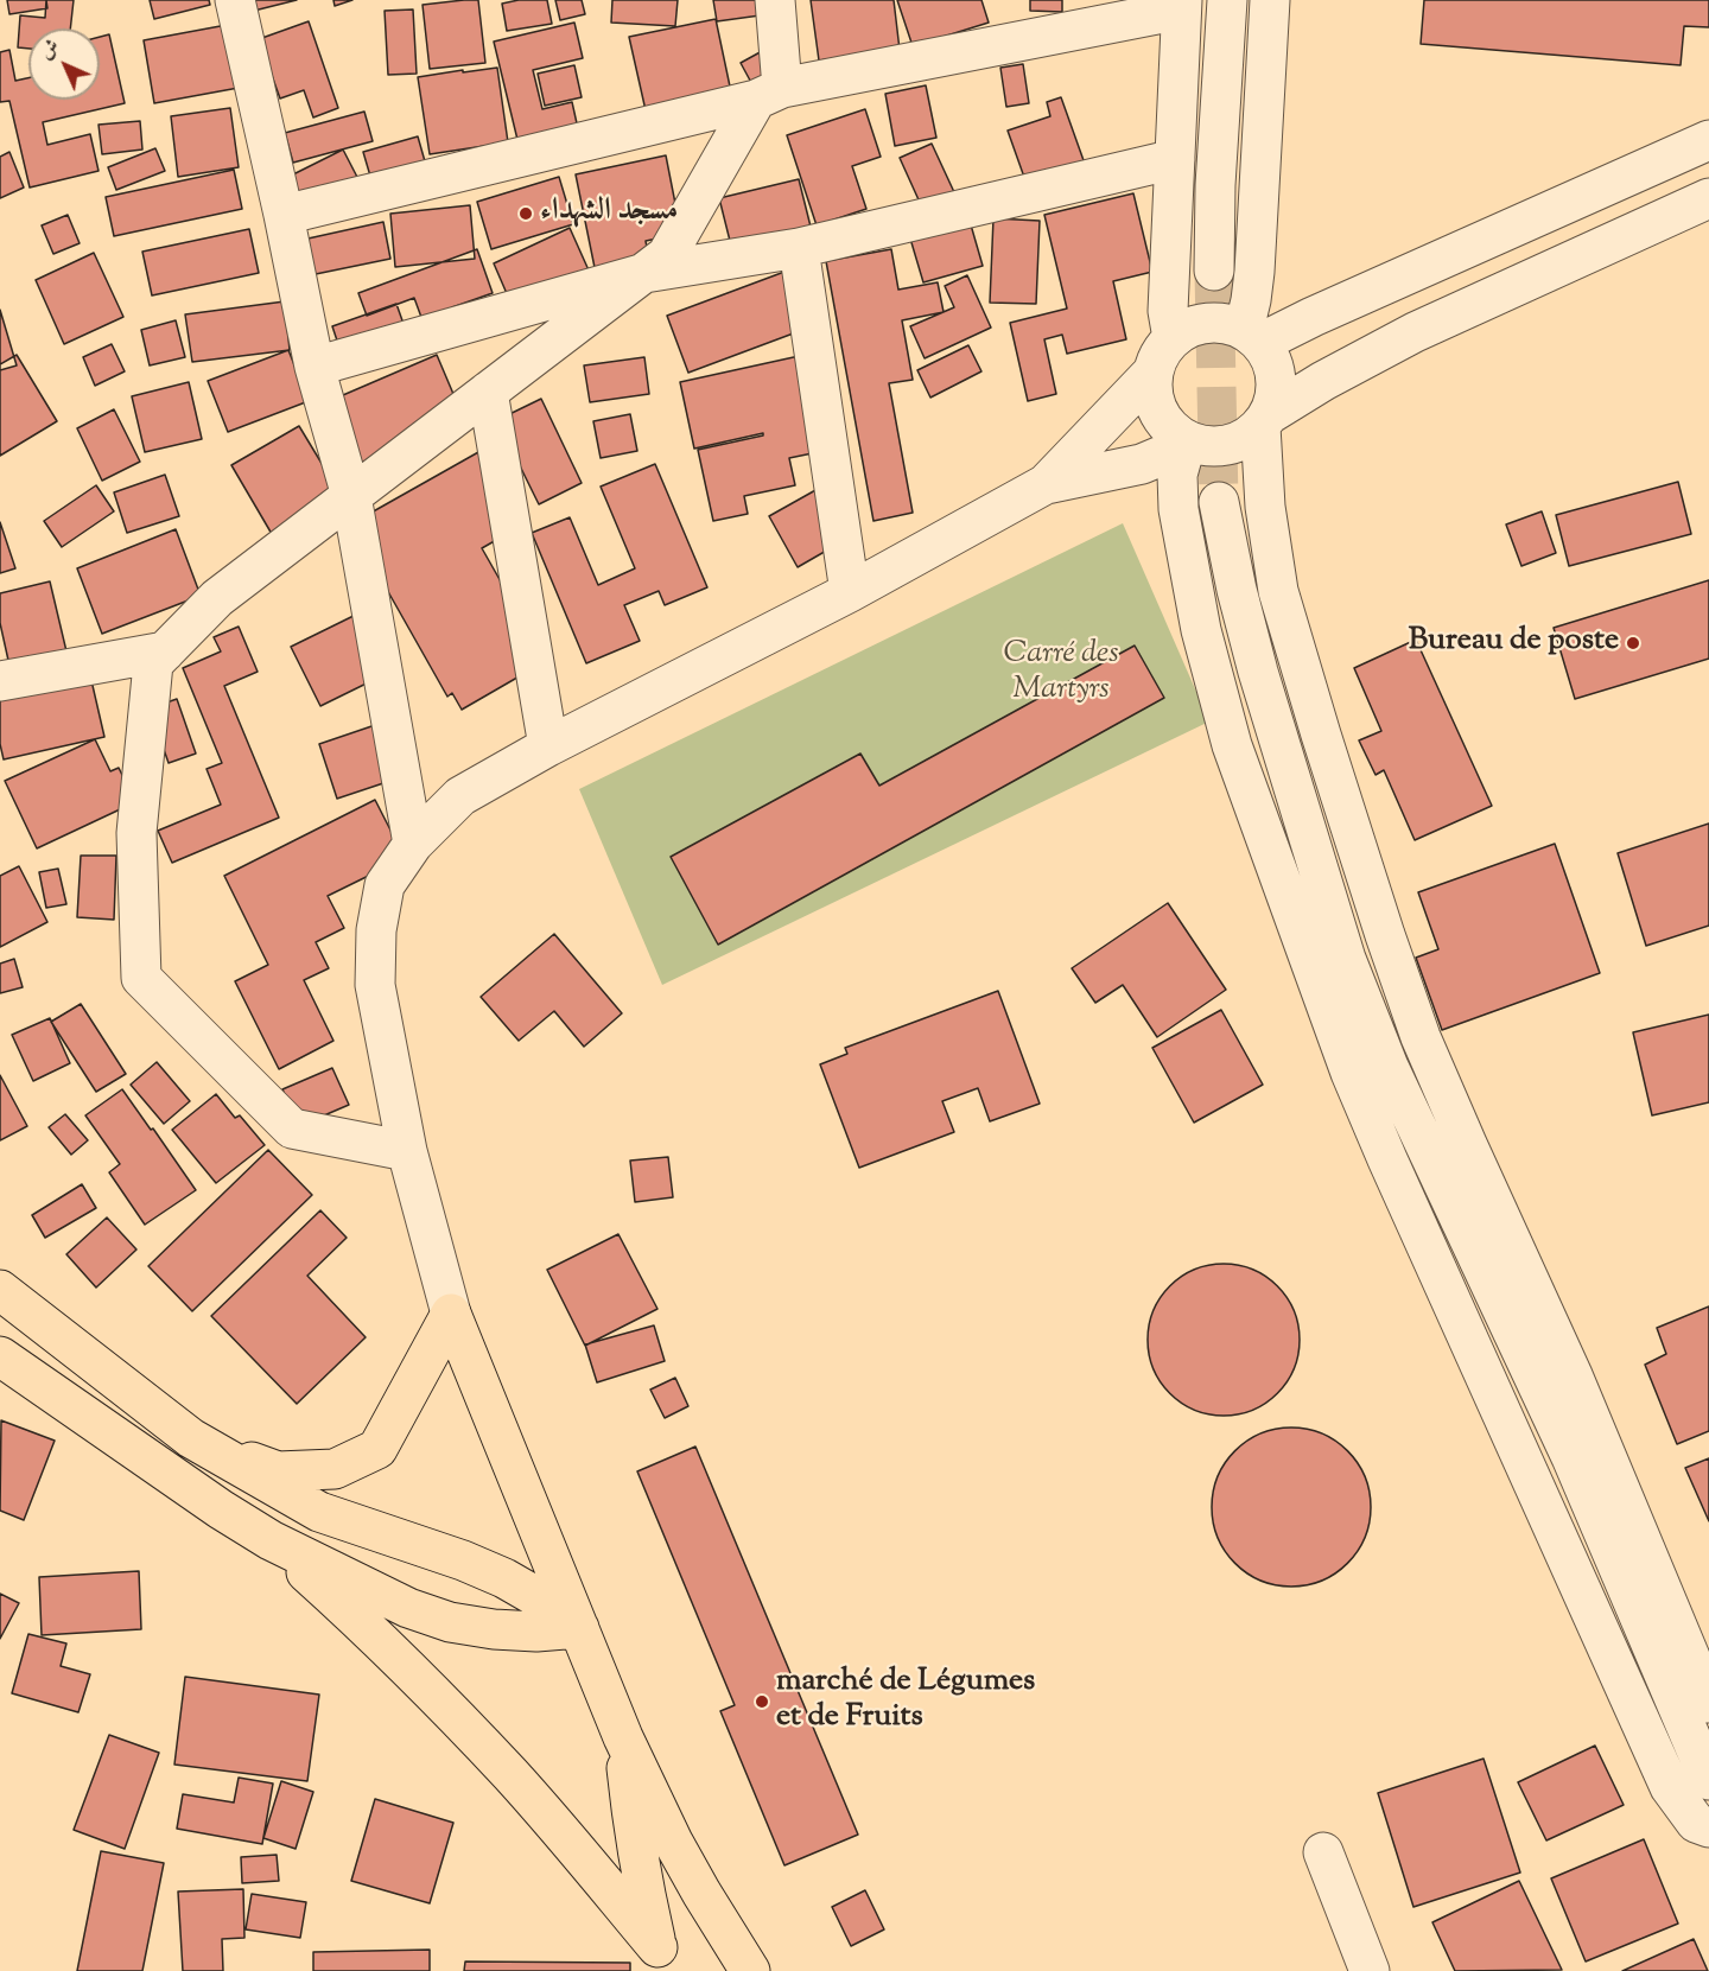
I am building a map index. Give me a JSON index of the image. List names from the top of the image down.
{
  "parks": ["Carré des Martyrs"],
  "places": ["مسجد الشهداء", "Bureau de poste", "marché de Légumes et de Fruits"],
  "north": "top left"
}
